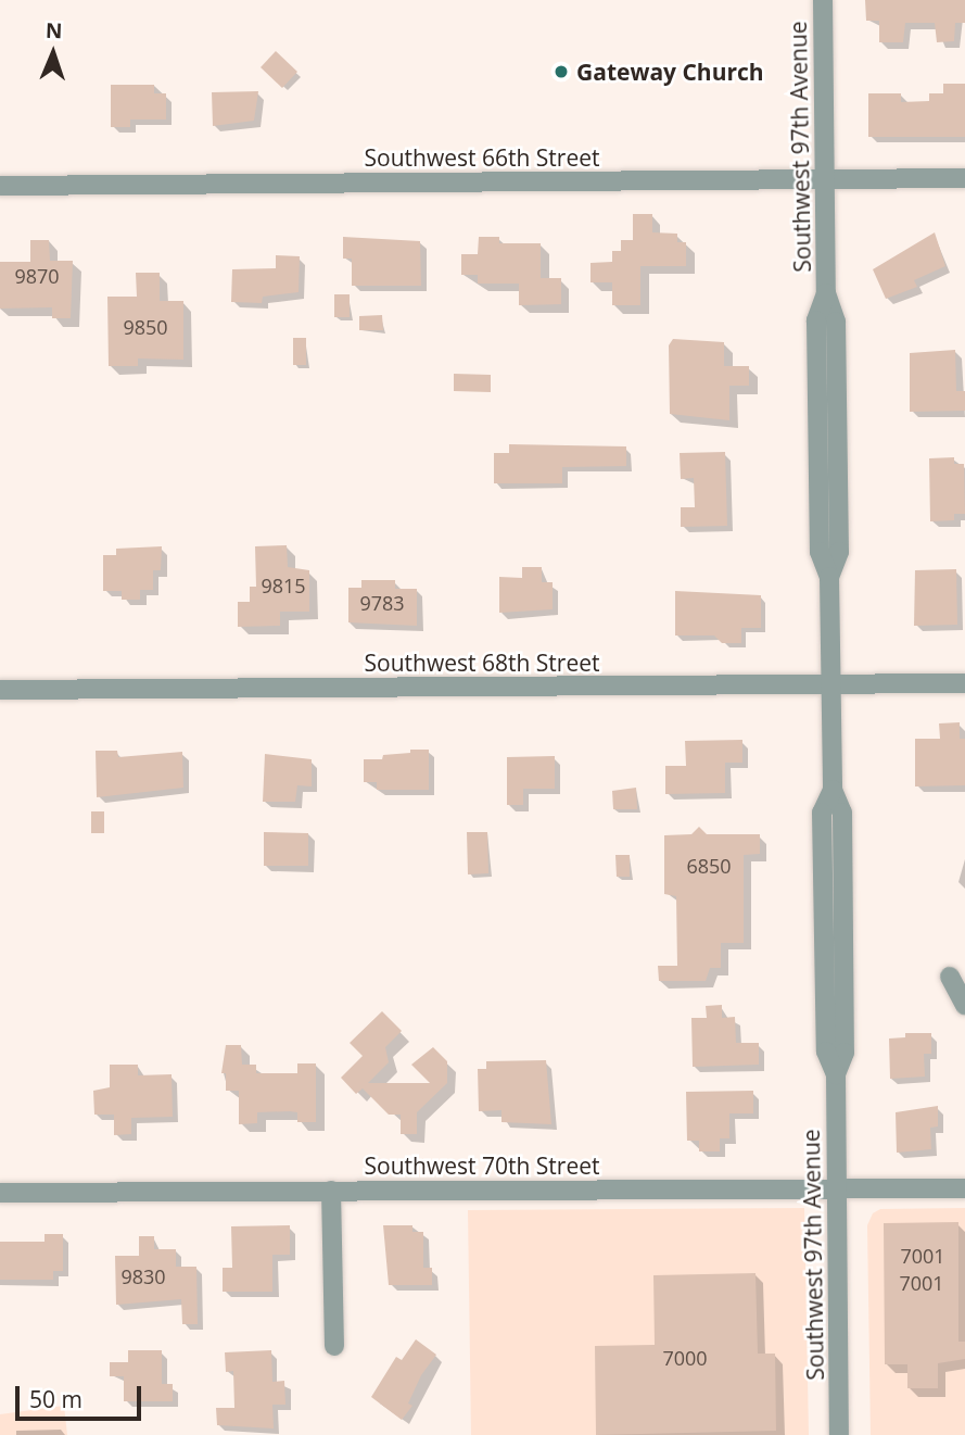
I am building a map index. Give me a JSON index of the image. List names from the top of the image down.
{
  "streets": {
    "street": [
      "Southwest 97th Avenue",
      "Southwest 66th Street",
      "Southwest 68th Street",
      "Southwest 70th Street"
    ]
  },
  "crossings": [
    ["Southwest 97th Avenue", "Southwest 66th Street"],
    ["Southwest 97th Avenue", "Southwest 68th Street"],
    ["Southwest 97th Avenue", "Southwest 70th Street"]
  ],
  "places": ["Gateway Church"],
  "house_numbers": [
    "9870",
    "9850",
    "9815",
    "9783",
    "6850",
    "7001",
    "9830",
    "7001",
    "7000"
  ],
  "scale_bar": "50 m",
  "north": "top"
}
